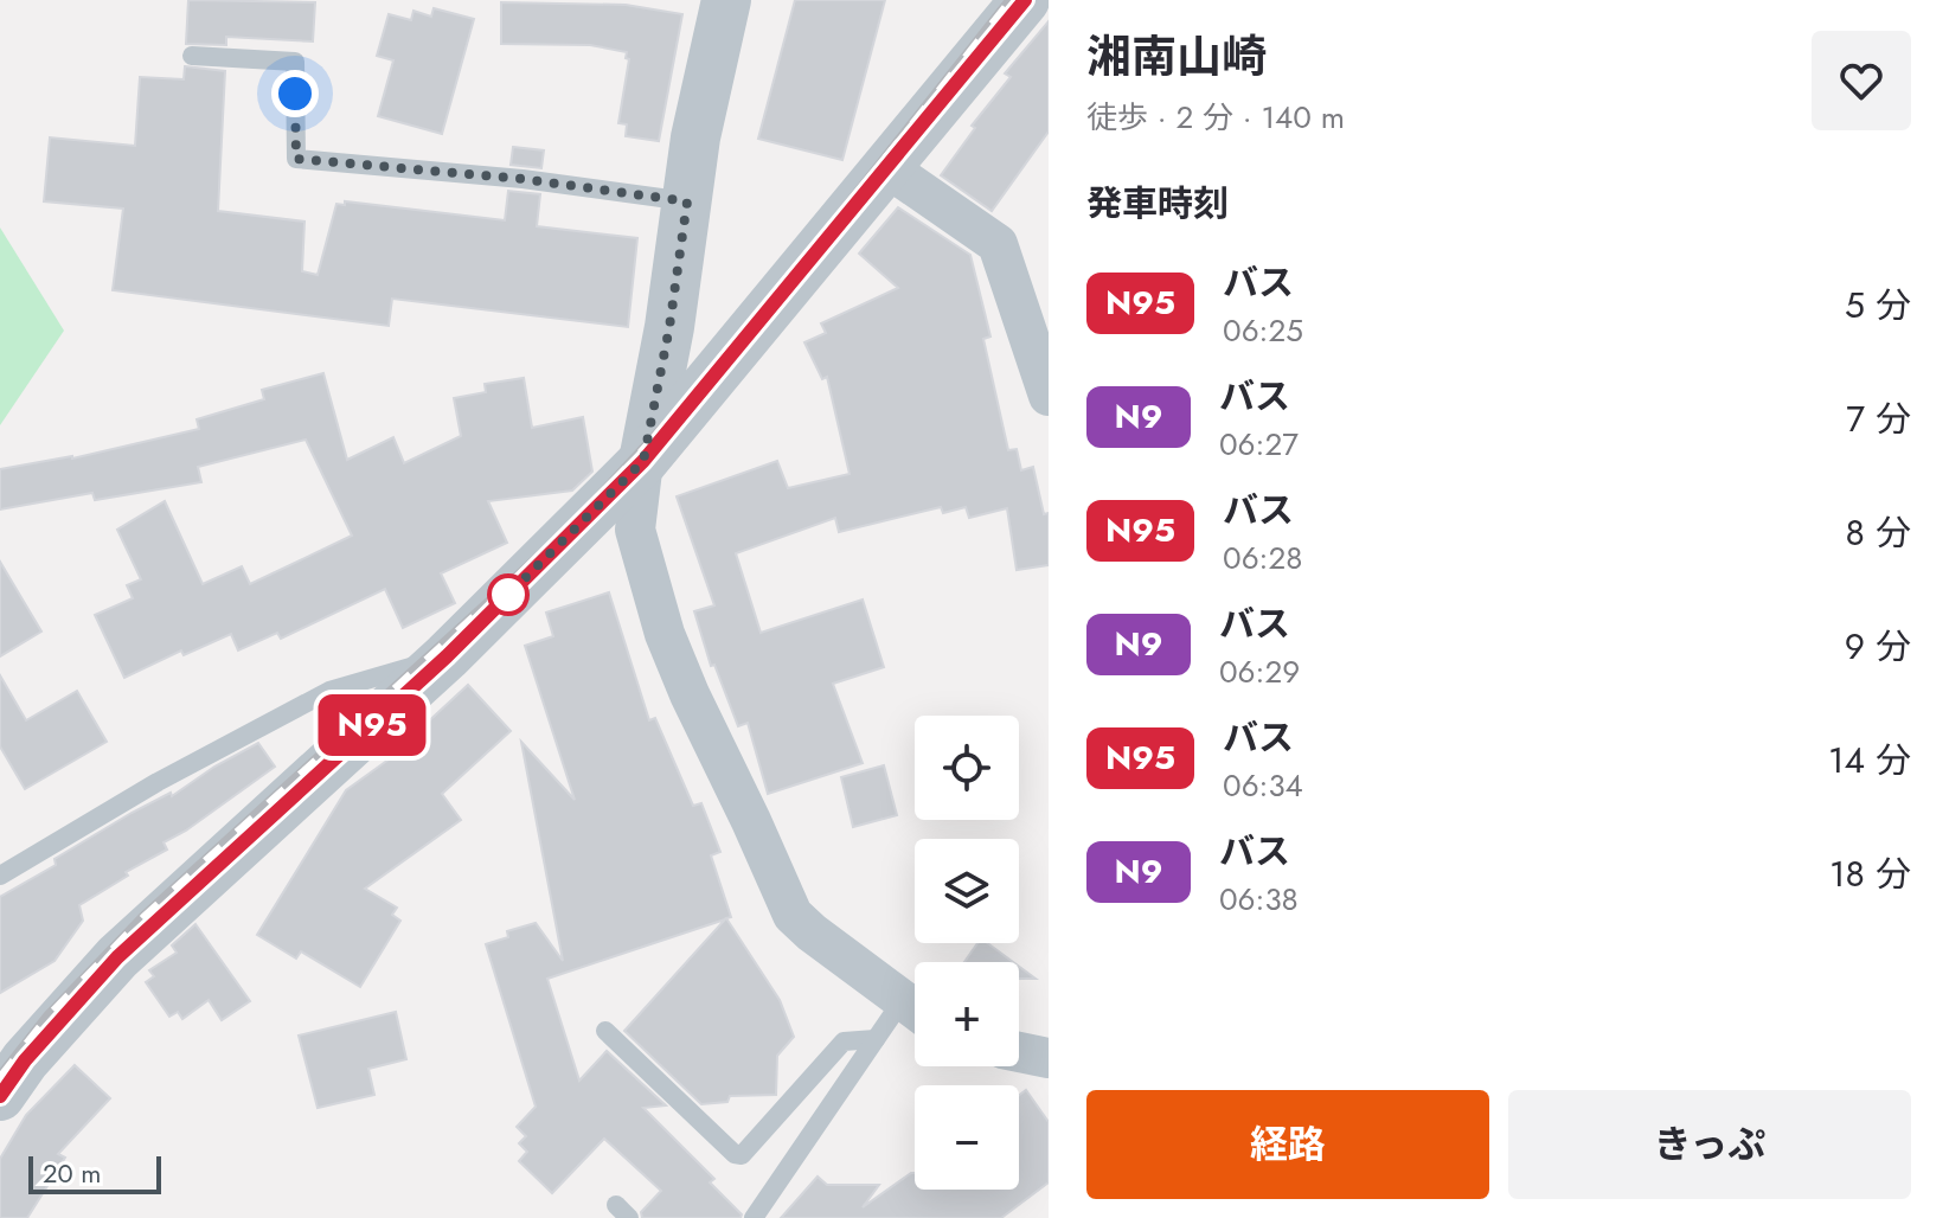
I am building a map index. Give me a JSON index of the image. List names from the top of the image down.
{
  "lines": ["bus line N95"],
  "scale_bar": "20 m",
  "page": {
    "on_map": "N95",
    "heading": [
      ["湘南山崎", "徒歩 · 2 分 · 140 m"],
      "発車時刻"
    ],
    "list": [
      {
        "mark": "N95",
        "name": "バス",
        "note": "06:25",
        "value": "5 分"
      },
      {
        "mark": "N9",
        "name": "バス",
        "note": "06:27",
        "value": "7 分"
      },
      {
        "mark": "N95",
        "name": "バス",
        "note": "06:28",
        "value": "8 分"
      },
      {
        "mark": "N9",
        "name": "バス",
        "note": "06:29",
        "value": "9 分"
      },
      {
        "mark": "N95",
        "name": "バス",
        "note": "06:34",
        "value": "14 分"
      },
      {
        "mark": "N9",
        "name": "バス",
        "note": "06:38",
        "value": "18 分"
      }
    ],
    "map_buttons": ["+", "−"],
    "buttons": ["経路", "きっぷ"],
    "scale": "20 m"
  }
}
